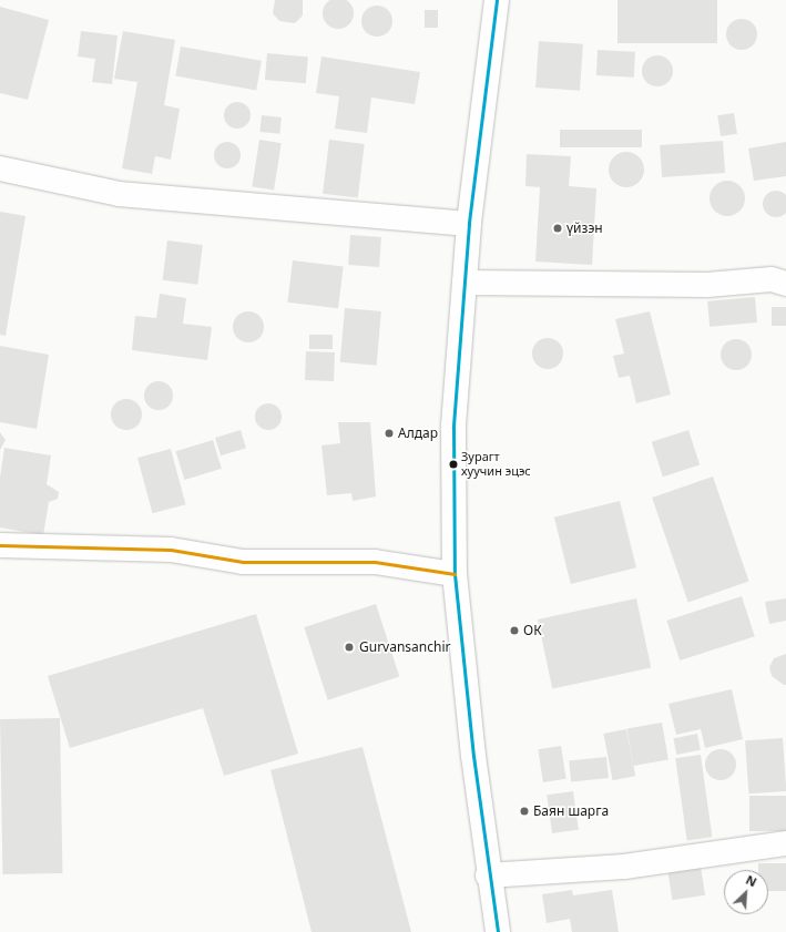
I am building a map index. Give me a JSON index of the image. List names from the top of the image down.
{
  "places": [
    "үйзэн",
    "Алдар",
    "Зурагт хуучин эцэс",
    "ОК",
    "Gurvansanchir",
    "Баян шарга"
  ],
  "north": "top right"
}
